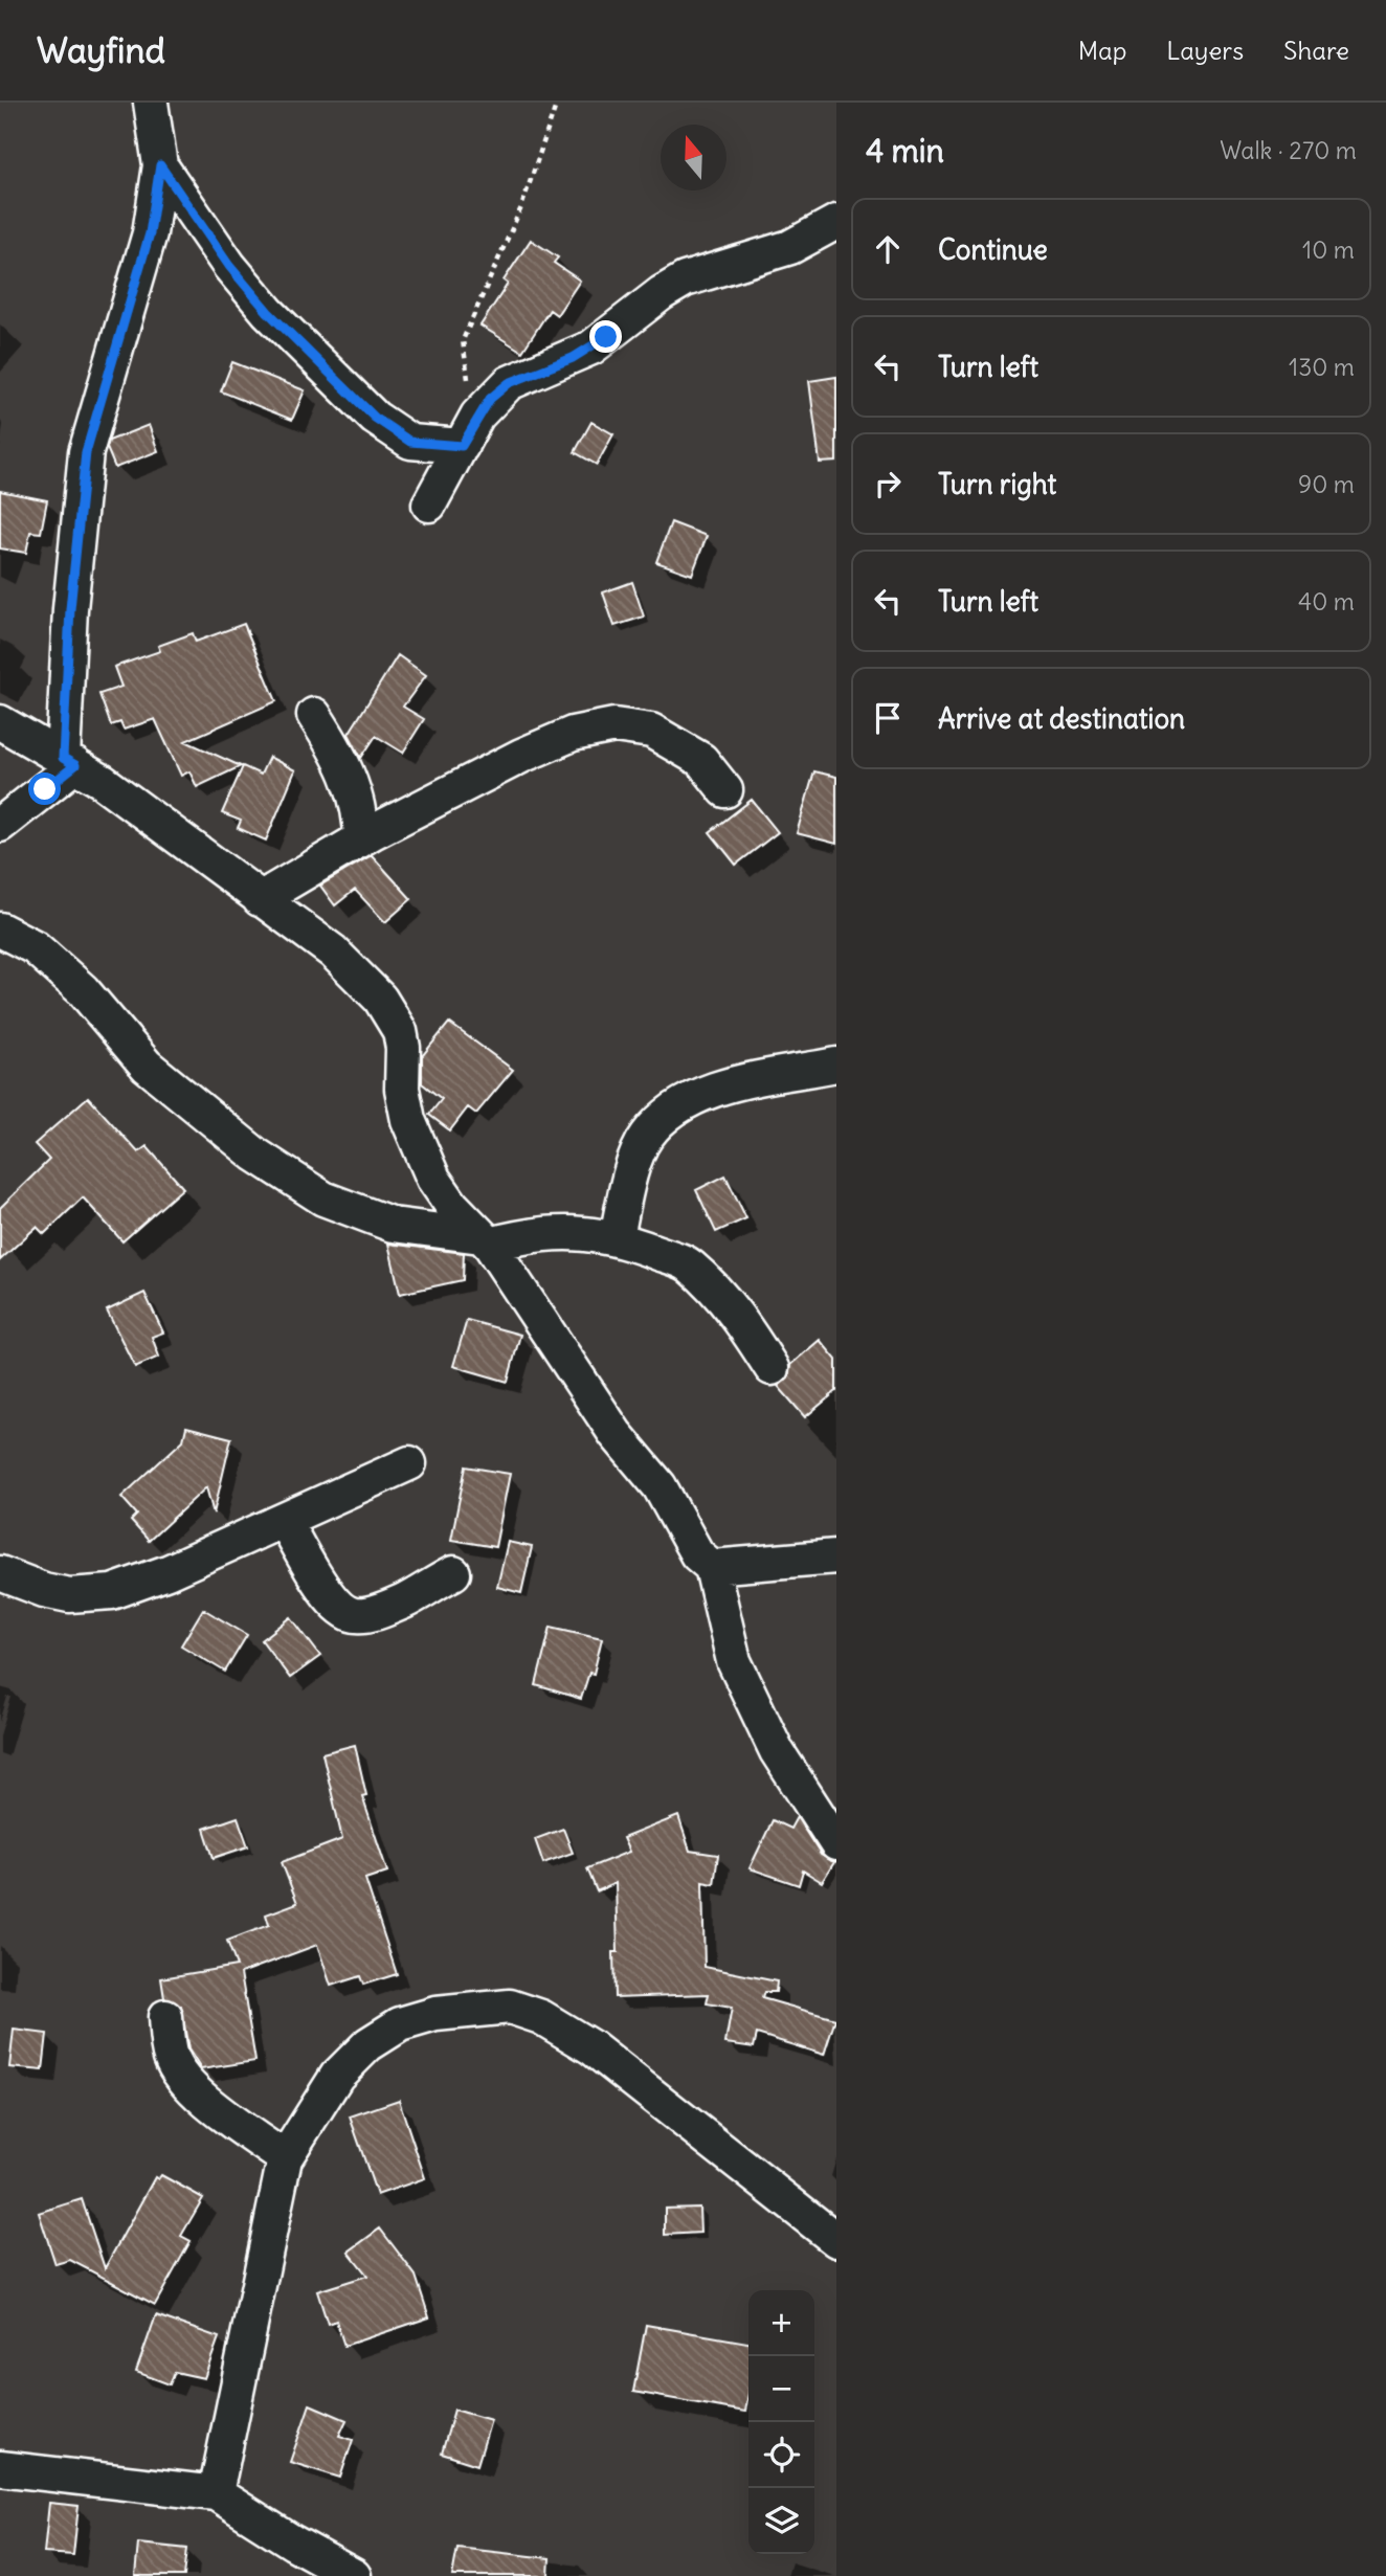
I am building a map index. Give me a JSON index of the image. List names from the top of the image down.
{
  "north": "top",
  "page": {
    "header": "Wayfind",
    "nav": ["Map", "Layers", "Share"],
    "heading": ["4 min", "Walk · 270 m"],
    "list": [
      ["Continue", "10 m"],
      ["Turn left", "130 m"],
      ["Turn right", "90 m"],
      ["Turn left", "40 m"],
      "Arrive at destination"
    ],
    "map_buttons": ["+", "−"]
  }
}
